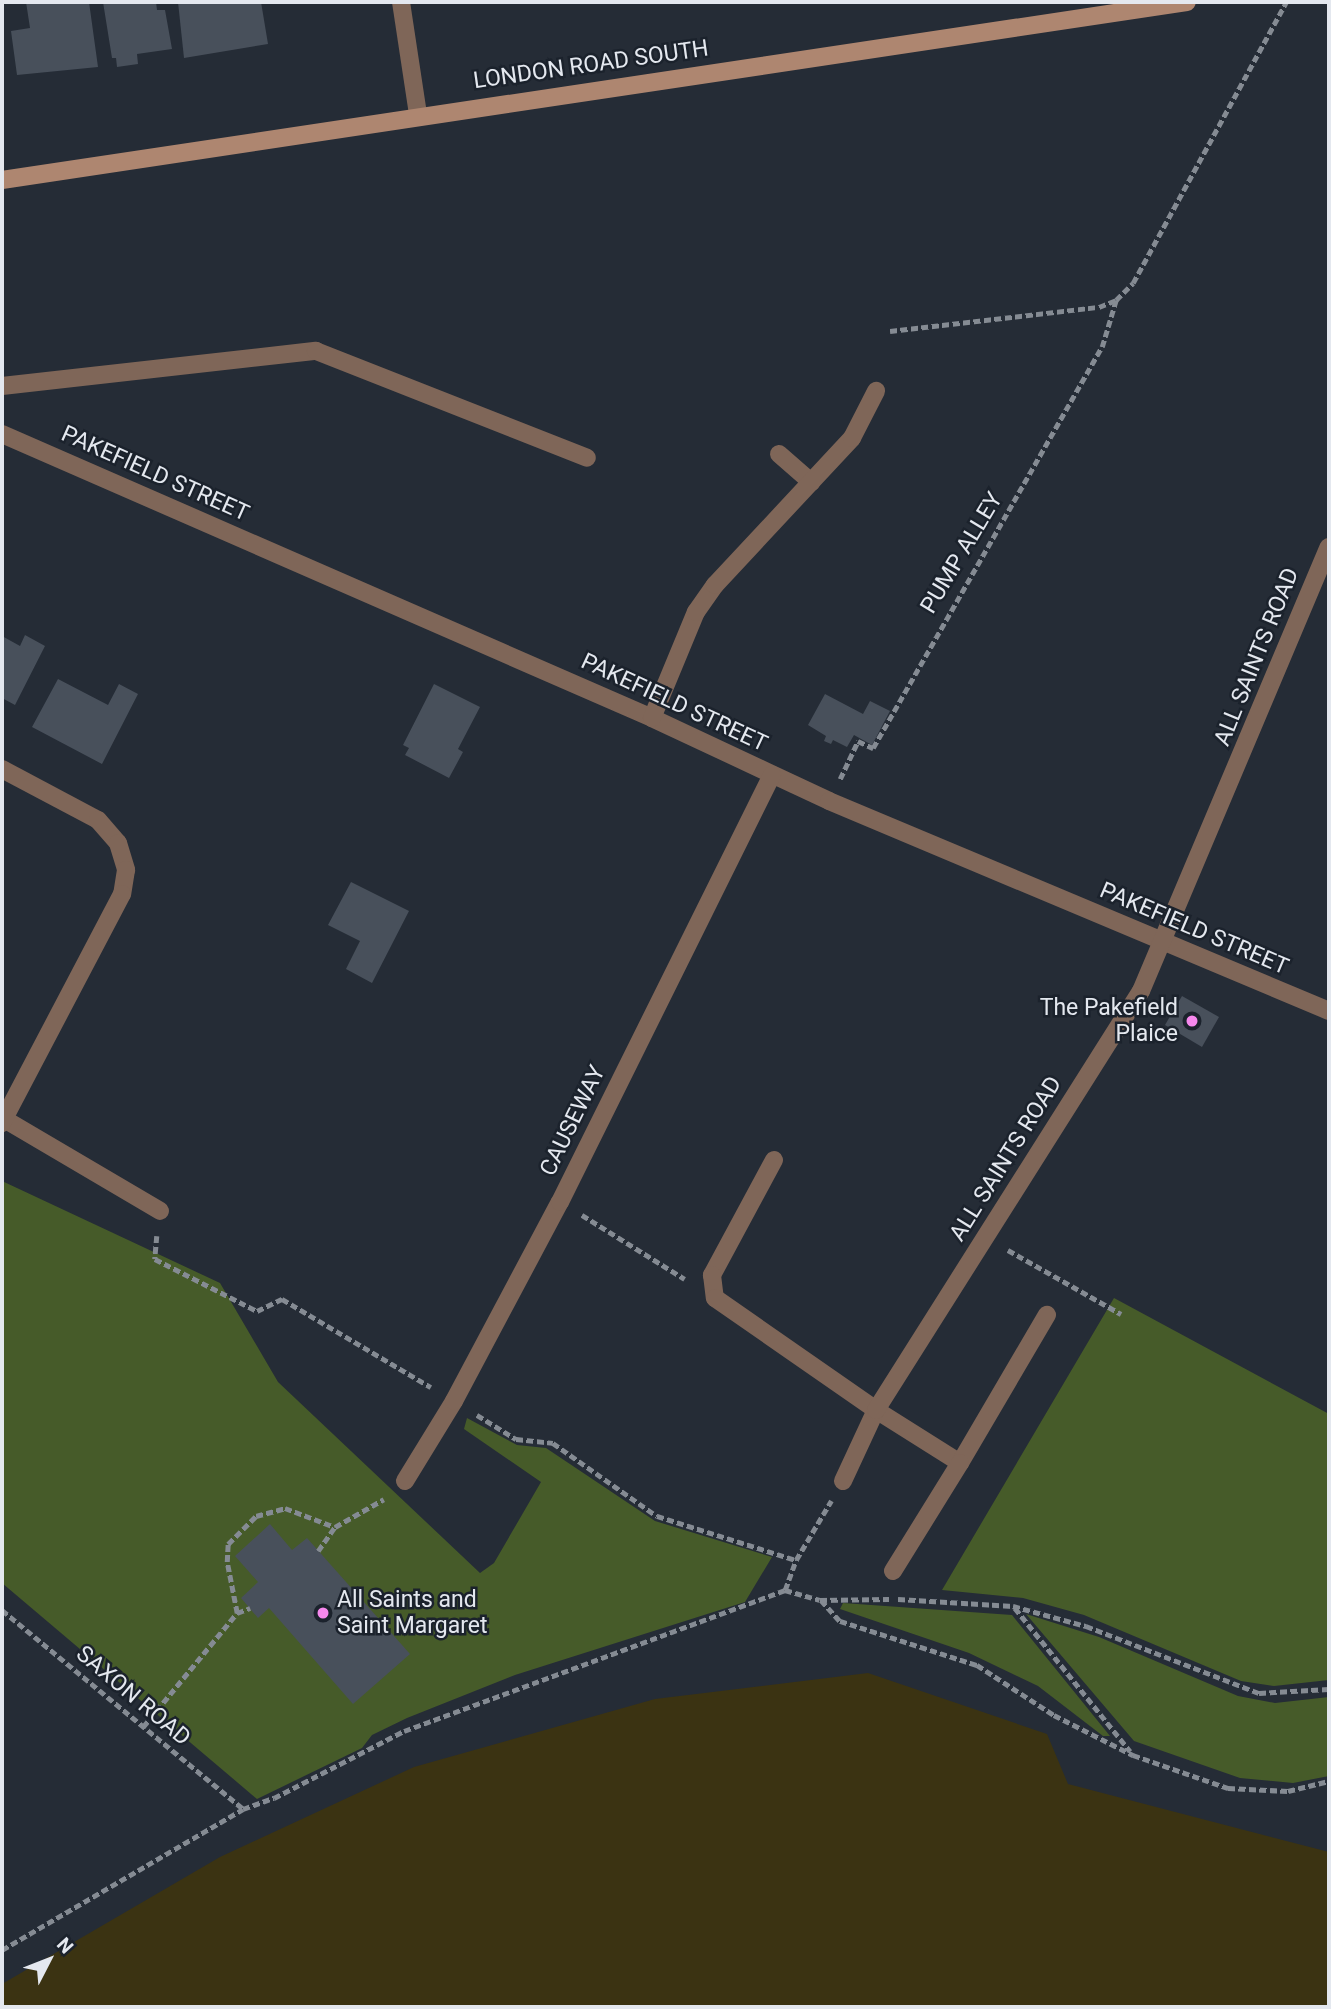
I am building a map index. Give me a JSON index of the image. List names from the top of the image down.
{
  "streets": {
    "main road": ["LONDON ROAD SOUTH"],
    "street": ["PAKEFIELD STREET", "ALL SAINTS ROAD", "CAUSEWAY"],
    "path": ["PUMP ALLEY", "SAXON ROAD"]
  },
  "crossings": [
    ["PAKEFIELD STREET", "PUMP ALLEY"],
    ["PAKEFIELD STREET", "ALL SAINTS ROAD"],
    ["PAKEFIELD STREET", "CAUSEWAY"]
  ],
  "places": ["The Pakefield Plaice", "All Saints and Saint Margaret"],
  "north": "top right"
}
